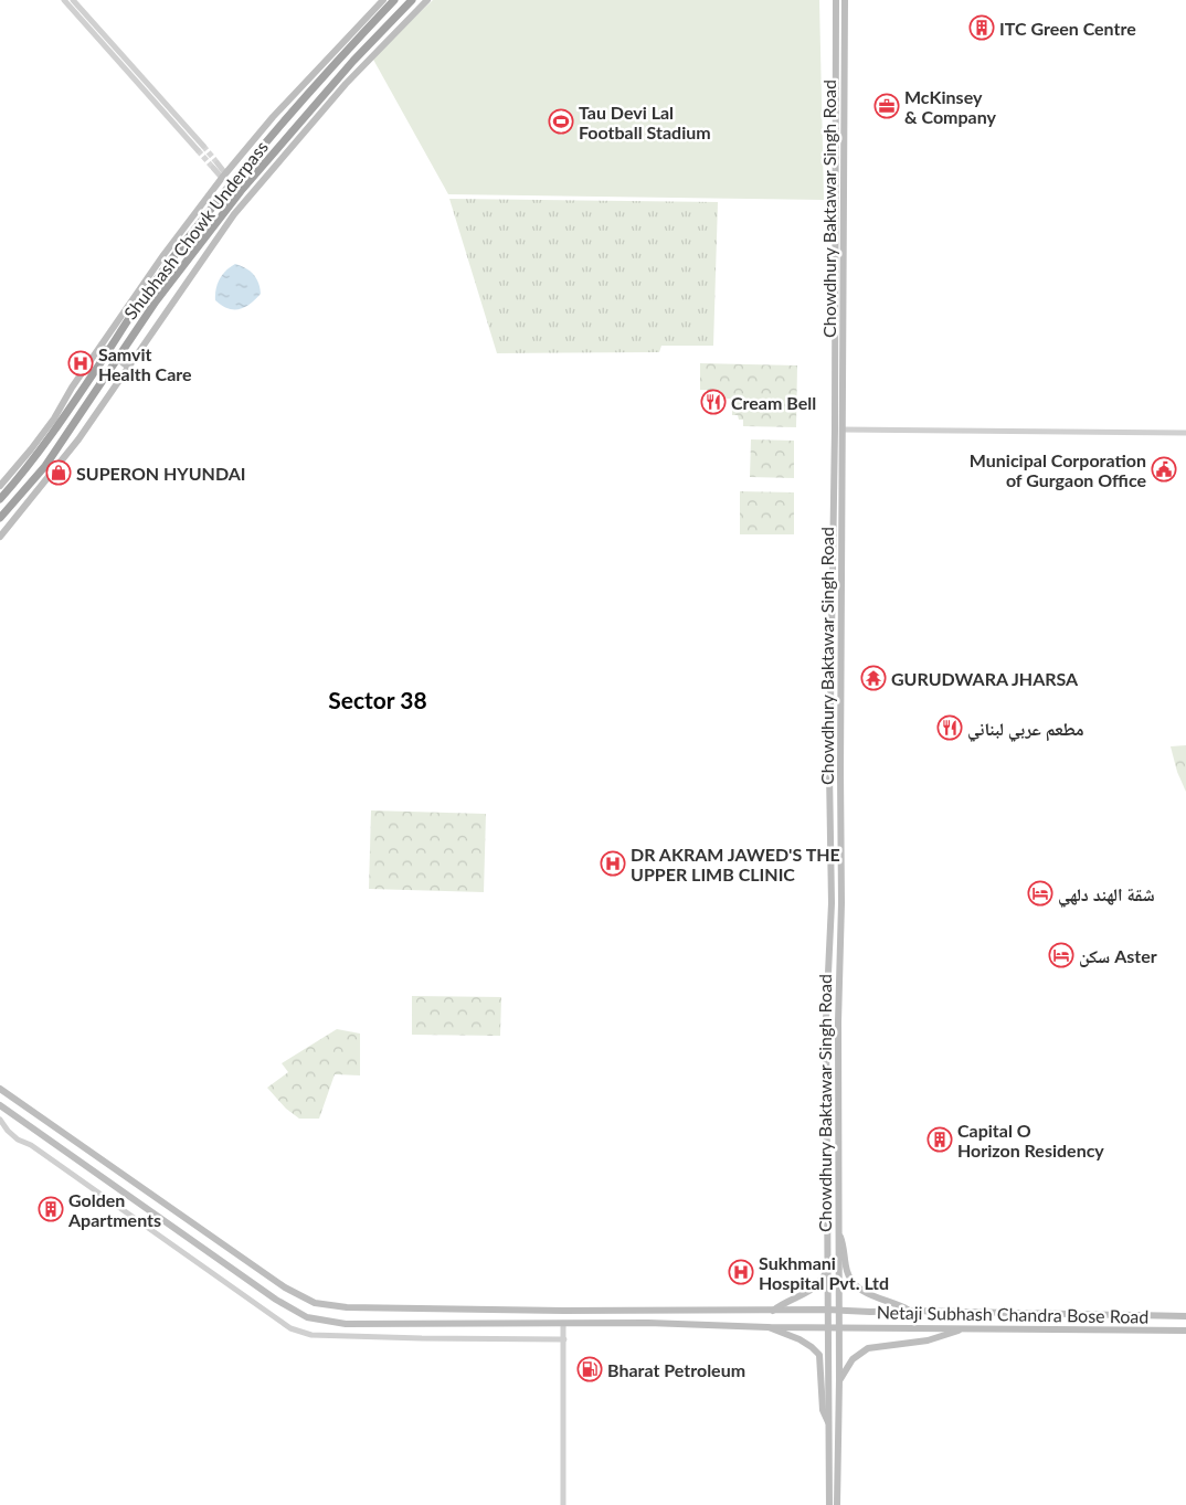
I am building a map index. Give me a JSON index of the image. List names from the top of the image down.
{
  "streets": {
    "highway": ["Shubhash Chowk Underpass"],
    "main road": ["Chowdhury Baktawar Singh Road", "Netaji Subhash Chandra Bose Road"]
  },
  "crossings": [
    ["Chowdhury Baktawar Singh Road", "Netaji Subhash Chandra Bose Road"]
  ],
  "districts": ["Sector 38"],
  "places": {
    "building": ["ITC Green Centre", "Capital O Horizon Residency", "Golden Apartments"],
    "office": ["McKinsey & Company"],
    "sports": ["Tau Devi Lal Football Stadium"],
    "hospital": ["Samvit Health Care", "DR AKRAM JAWED'S THE UPPER LIMB CLINIC", "Sukhmani Hospital Pvt. Ltd"],
    "restaurant": ["Cream Bell", "مطعم عربي لبناني"],
    "public building": ["Municipal Corporation of Gurgaon Office"],
    "shop": ["SUPERON HYUNDAI"],
    "temple": ["GURUDWARA JHARSA"],
    "hotel": ["شقة الهند دلهي", "سكن Aster"],
    "fuel station": ["Bharat Petroleum"]
  }
}
